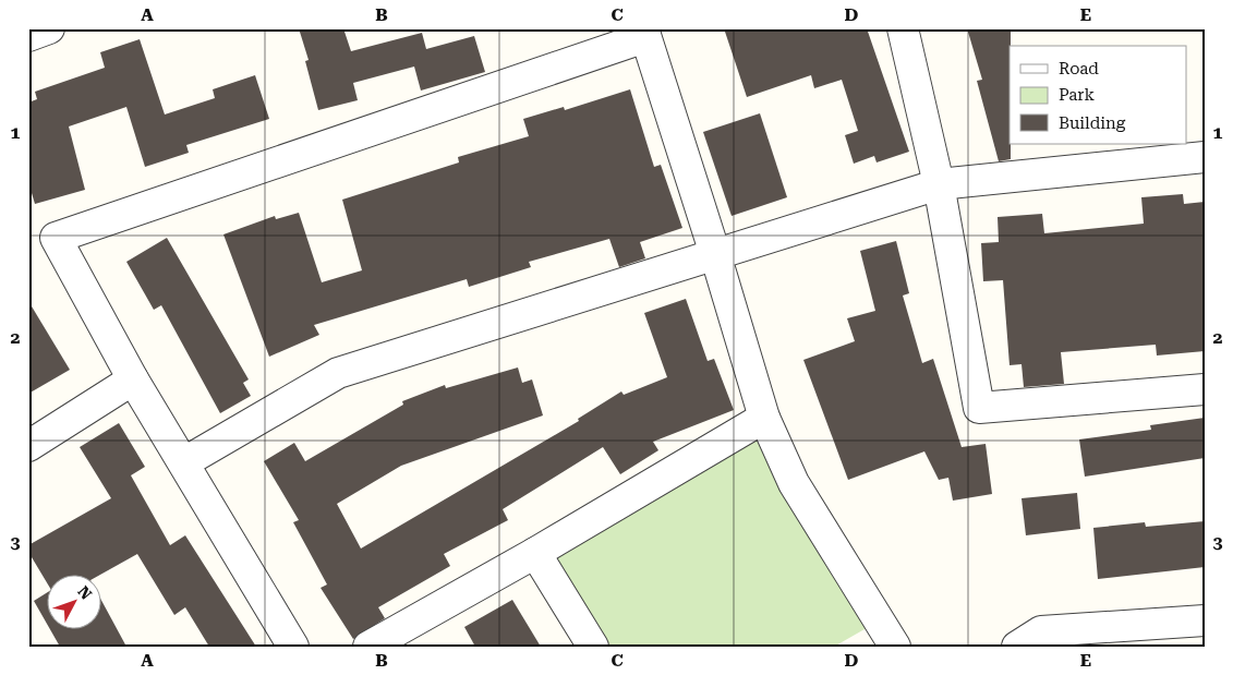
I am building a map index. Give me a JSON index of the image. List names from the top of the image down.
{
  "legend": ["Road", "Park", "Building"],
  "north": "top right",
  "grid": {
    "columns": [
      "A",
      "B",
      "C",
      "D",
      "E"
    ],
    "rows": ["1", "2", "3"]
  }
}
